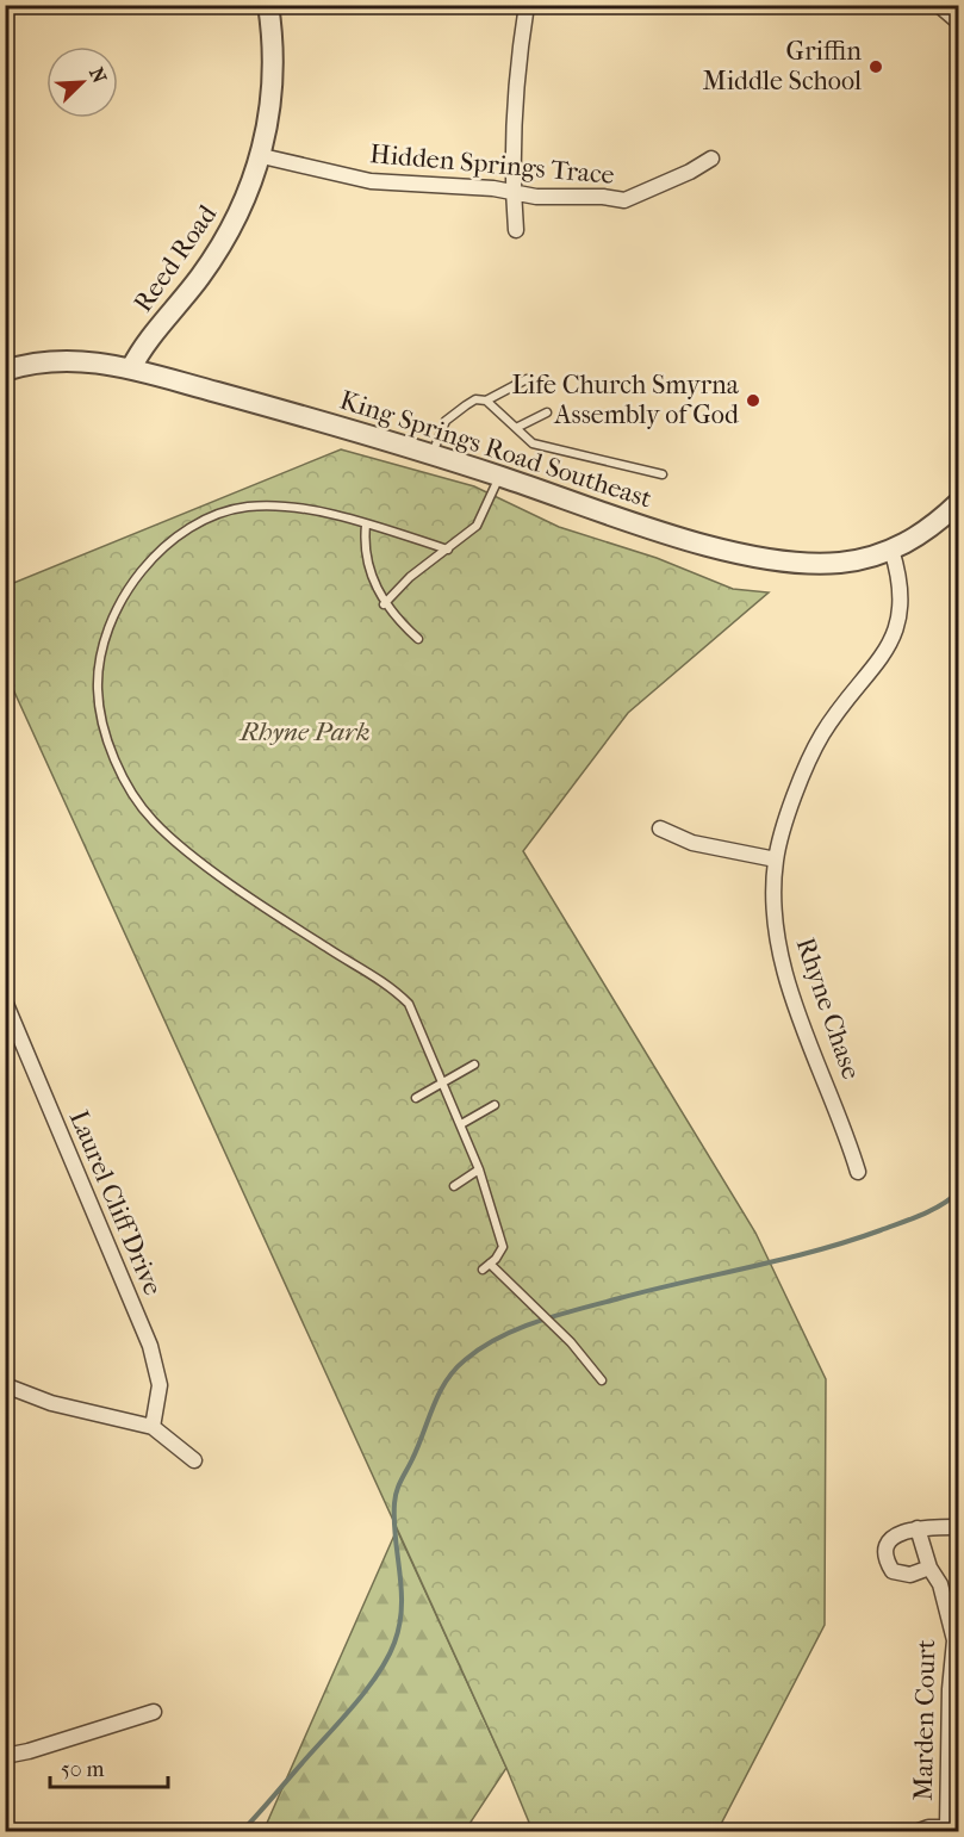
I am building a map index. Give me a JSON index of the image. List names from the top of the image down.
{
  "streets": {
    "street": [
      "Hidden Springs Trace",
      "Reed Road",
      "King Springs Road Southeast",
      "Rhyne Chase",
      "Laurel Cliff Drive",
      "Marden Court"
    ]
  },
  "crossings": [
    ["Hidden Springs Trace", "Reed Road"],
    ["Reed Road", "King Springs Road Southeast"],
    ["King Springs Road Southeast", "Rhyne Chase"]
  ],
  "parks": ["Rhyne Park"],
  "places": ["Griffin Middle School", "Life Church Smyrna Assembly of God"],
  "scale_bar": "50 m",
  "north": "top right"
}
